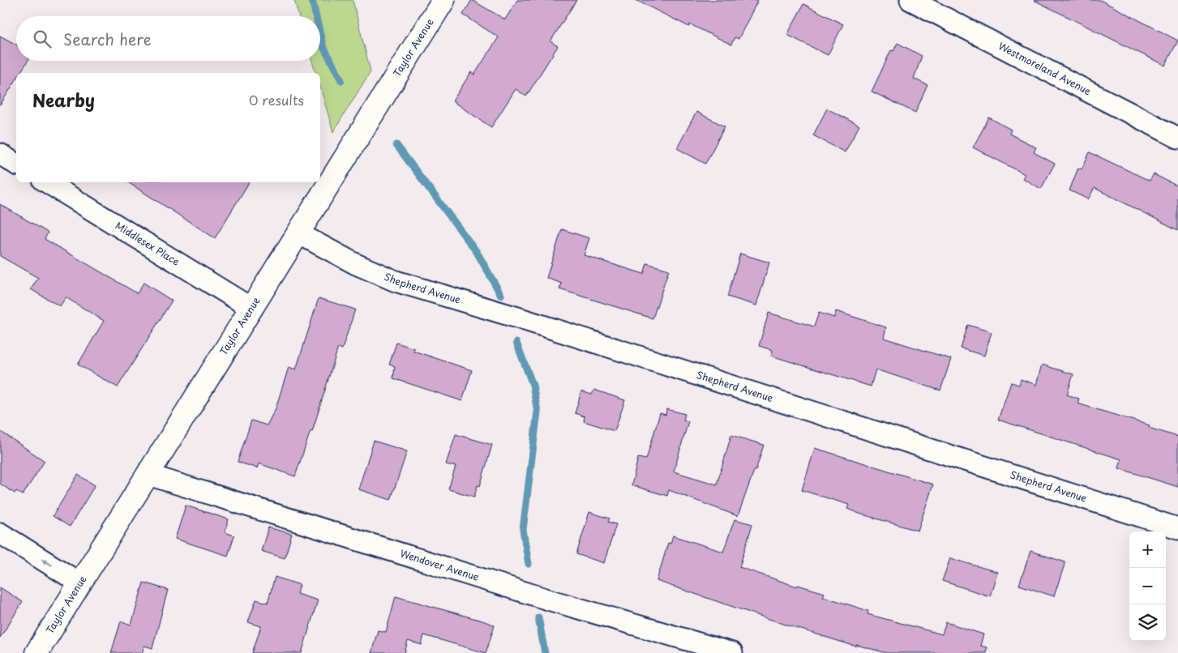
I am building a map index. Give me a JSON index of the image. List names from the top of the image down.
{
  "streets": {
    "main road": ["Taylor Avenue"],
    "street": [
      "Westmoreland Avenue",
      "Middlesex Place",
      "Shepherd Avenue",
      "Wendover Avenue"
    ]
  },
  "crossings": [
    ["Taylor Avenue", "Middlesex Place"],
    ["Taylor Avenue", "Shepherd Avenue"],
    ["Taylor Avenue", "Wendover Avenue"]
  ],
  "page": {
    "search": "Search here",
    "heading": ["Nearby", "0 results"],
    "map_buttons": ["+", "−"]
  }
}
